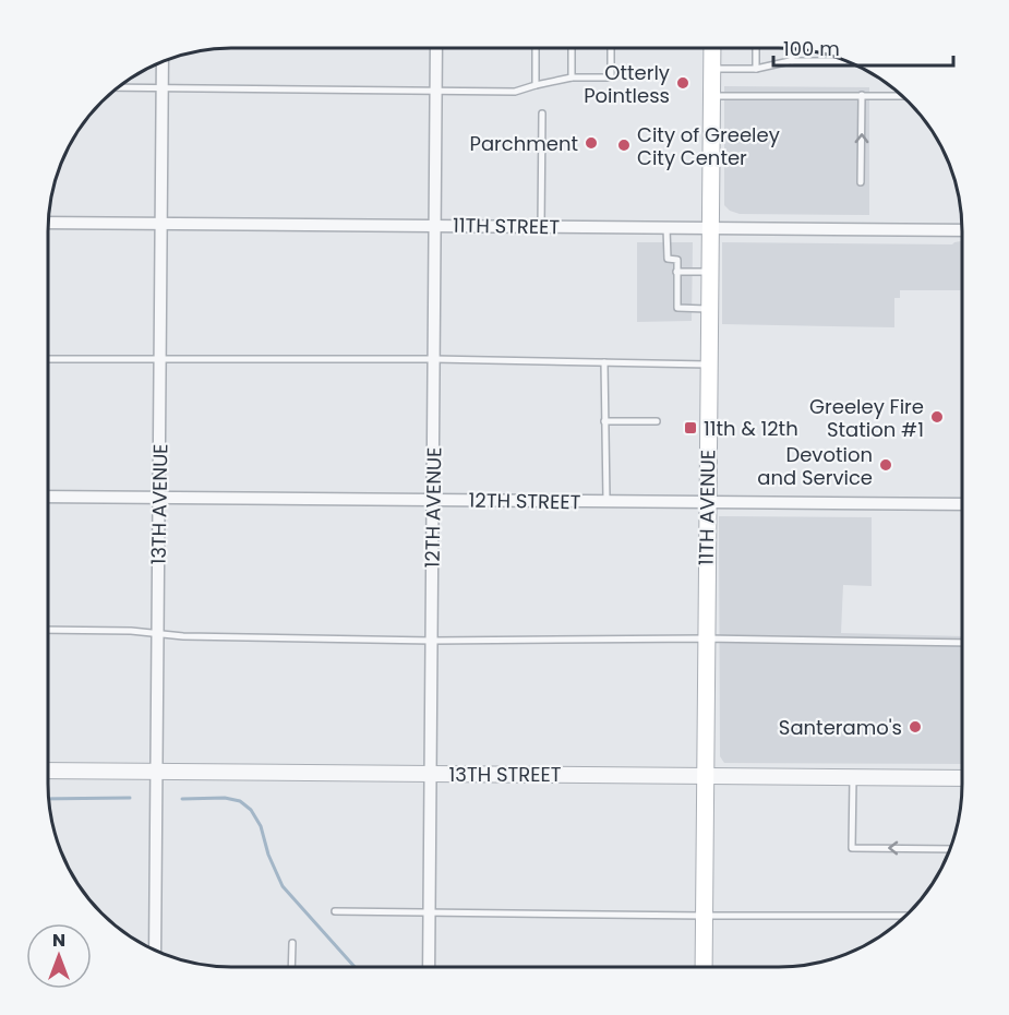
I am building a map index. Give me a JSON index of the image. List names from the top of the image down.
{
  "streets": {
    "main road": ["11TH AVENUE"],
    "street": [
      "11TH STREET",
      "12TH STREET",
      "13TH AVENUE",
      "12TH AVENUE",
      "13TH STREET"
    ]
  },
  "crossings": [
    ["11TH STREET", "13TH AVENUE"],
    ["11TH STREET", "12TH AVENUE"],
    ["11TH STREET", "11TH AVENUE"],
    ["12TH STREET", "13TH AVENUE"],
    ["12TH STREET", "12TH AVENUE"],
    ["12TH STREET", "11TH AVENUE"],
    ["13TH AVENUE", "13TH STREET"],
    ["12TH AVENUE", "13TH STREET"],
    ["11TH AVENUE", "13TH STREET"]
  ],
  "places": {
    "other": [
      "Otterly Pointless",
      "Parchment",
      "City of Greeley City Center",
      "Greeley Fire Station #1",
      "Devotion and Service",
      "Santeramo's"
    ],
    "transit": ["11th & 12th"]
  },
  "scale_bar": "100 m",
  "north": "top"
}
